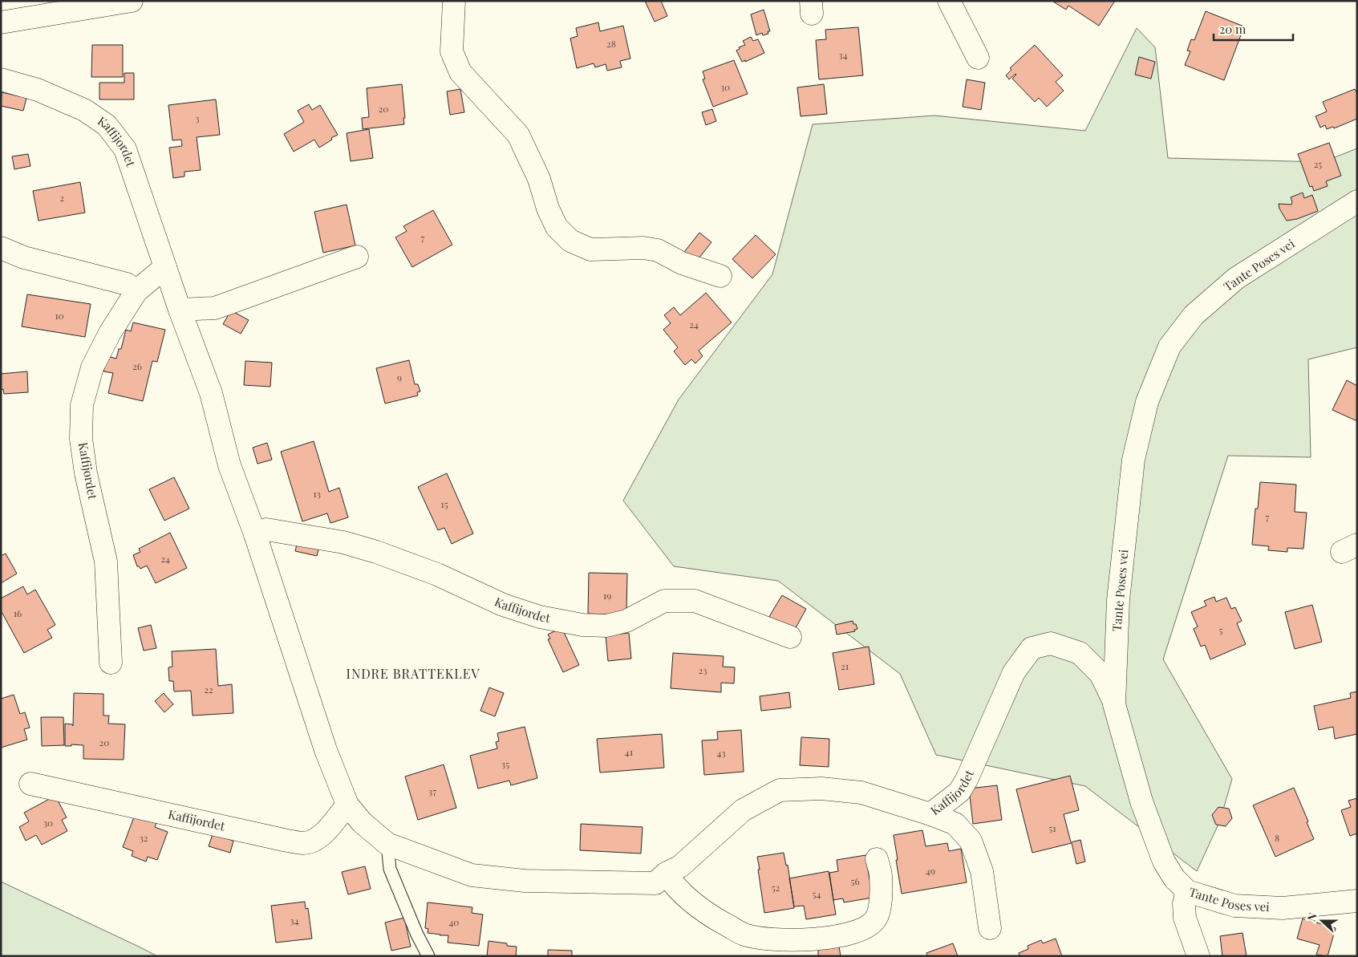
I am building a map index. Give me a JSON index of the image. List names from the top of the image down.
{
  "streets": {
    "street": ["Kaffijordet", "Tante Poses vei"]
  },
  "crossings": [
    ["Kaffijordet", "Tante Poses vei"]
  ],
  "districts": ["INDRE BRATTEKLEV"],
  "house_numbers": [
    "28",
    "34",
    "30",
    "20",
    "3",
    "25",
    "2",
    "7",
    "10",
    "24",
    "26",
    "9",
    "13",
    "15",
    "7",
    "24",
    "19",
    "16",
    "5",
    "21",
    "23",
    "22",
    "20",
    "41",
    "43",
    "35",
    "37",
    "30",
    "51",
    "32",
    "8",
    "49",
    "56",
    "52",
    "54",
    "34",
    "40"
  ],
  "scale_bar": "20 m",
  "north": "left"
}
